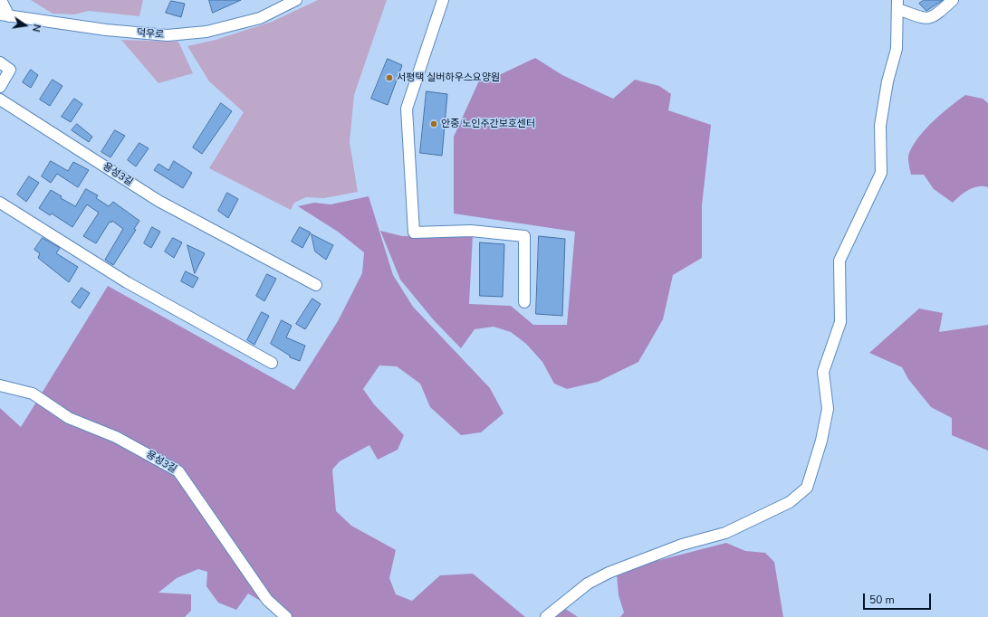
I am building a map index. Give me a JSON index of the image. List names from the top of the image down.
{
  "streets": {
    "street": ["덕우로", "용성3길"]
  },
  "places": ["서평택 실버하우스요양원", "안중 노인주간보호센터"],
  "scale_bar": "50 m",
  "north": "right"
}
